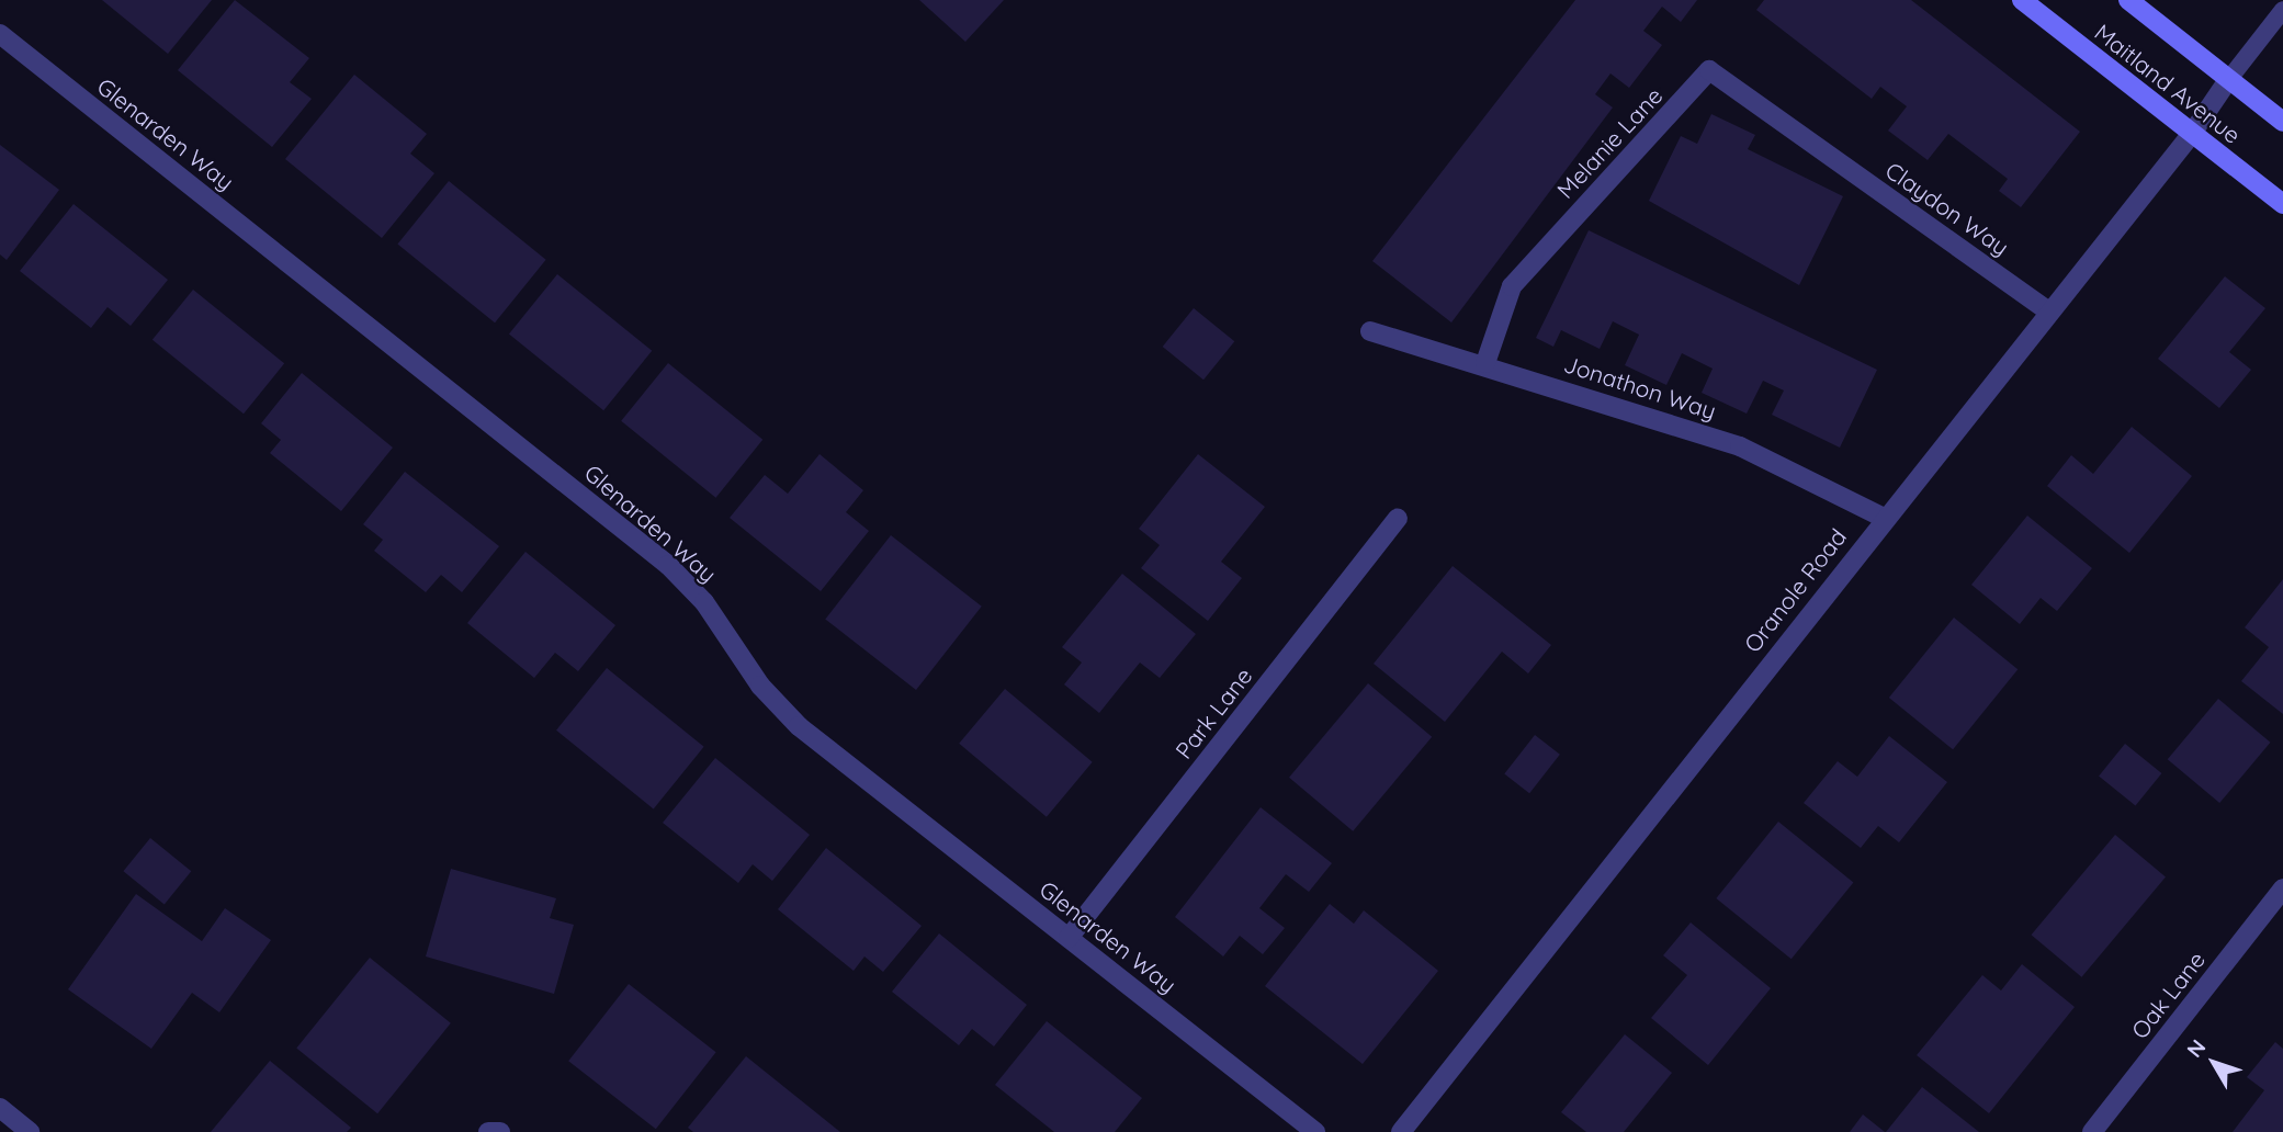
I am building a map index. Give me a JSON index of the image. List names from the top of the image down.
{
  "streets": {
    "main road": ["Maitland Avenue"],
    "street": [
      "Glenarden Way",
      "Melanie Lane",
      "Claydon Way",
      "Jonathon Way",
      "Oranole Road",
      "Park Lane",
      "Oak Lane"
    ]
  },
  "crossings": [
    ["Maitland Avenue", "Oranole Road"],
    ["Glenarden Way", "Park Lane"],
    ["Melanie Lane", "Claydon Way"],
    ["Melanie Lane", "Jonathon Way"],
    ["Claydon Way", "Oranole Road"],
    ["Jonathon Way", "Oranole Road"]
  ],
  "north": "top left"
}
